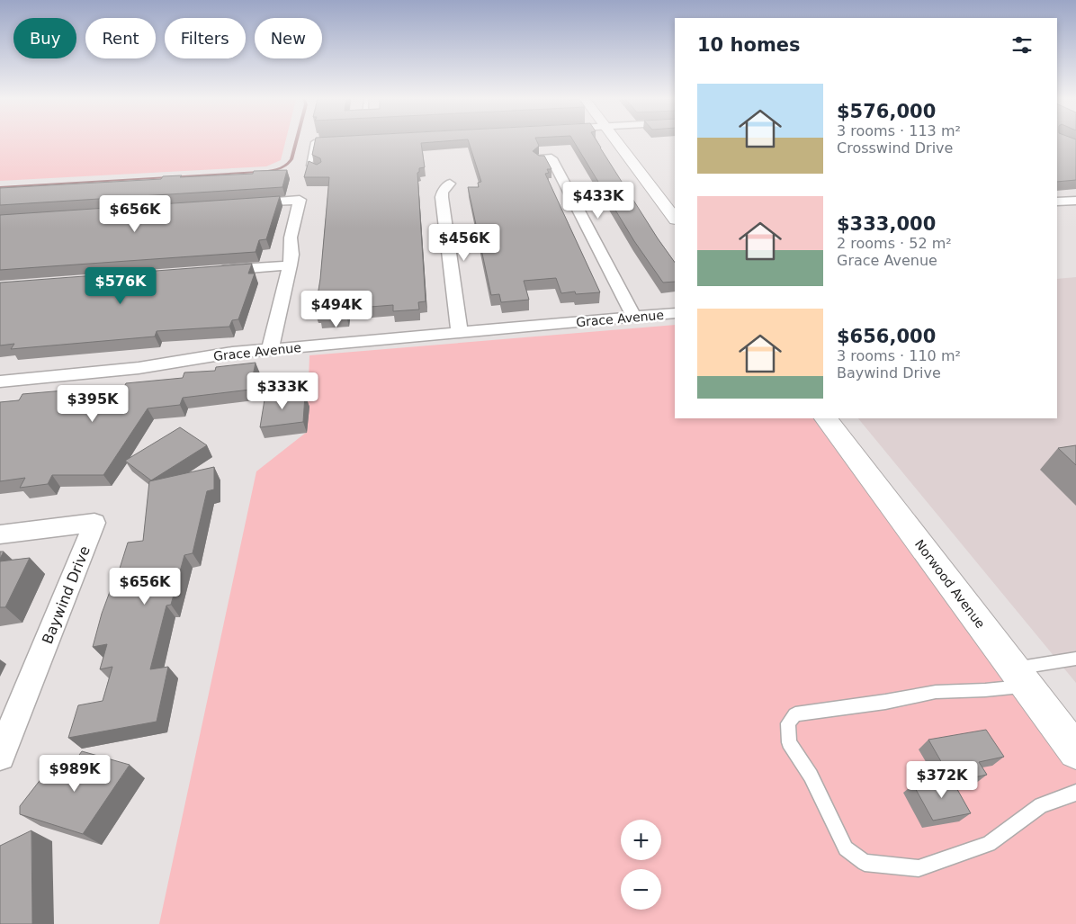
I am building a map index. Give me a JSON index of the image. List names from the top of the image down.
{
  "streets": {
    "main road": ["Norwood Avenue"],
    "street": ["Grace Avenue", "Baywind Drive"]
  },
  "page": {
    "chip": [
      "Buy",
      "Rent",
      "Filters",
      "New"
    ],
    "heading": "10 homes",
    "list": [
      {
        "name": "$576,000",
        "note": "3 rooms · 113 m² · Crosswind Drive"
      },
      {
        "name": "$333,000",
        "note": "2 rooms · 52 m² · Grace Avenue"
      },
      {
        "name": "$656,000",
        "note": "3 rooms · 110 m² · Baywind Drive"
      }
    ],
    "price": [
      "$433K",
      "$656K",
      "$456K",
      "$576K",
      "$494K",
      "$333K",
      "$395K",
      "$656K",
      "$989K",
      "$372K"
    ],
    "map_buttons": ["+", "−"]
  }
}
